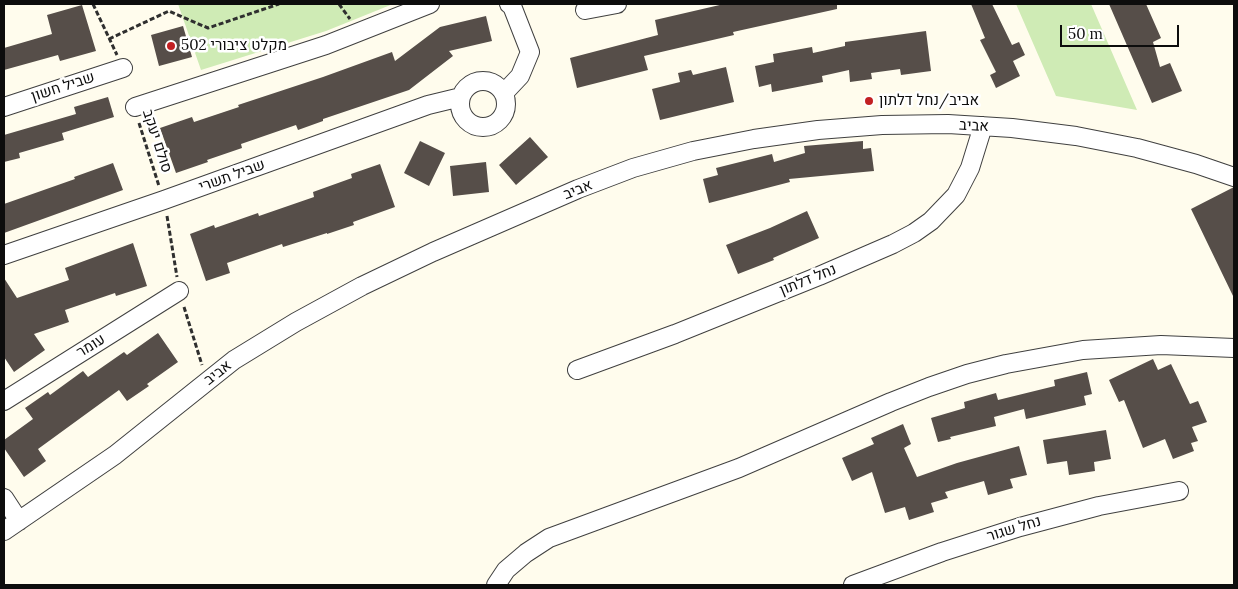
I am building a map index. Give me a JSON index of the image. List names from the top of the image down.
{
  "streets": {
    "street": [
      "שביל חשון",
      "אביב",
      "שביל תשרי",
      "נחל דלתון",
      "עומר",
      "נחל שגור"
    ],
    "path": ["סולם יעקב"]
  },
  "crossings": [
    ["אביב", "סולם יעקב"],
    ["אביב", "נחל דלתון"],
    ["סולם יעקב", "שביל תשרי"],
    ["סולם יעקב", "עומר"]
  ],
  "places": ["מקלט ציבורי 502", "אביב/נחל דלתון"],
  "scale_bar": "50 m"
}
